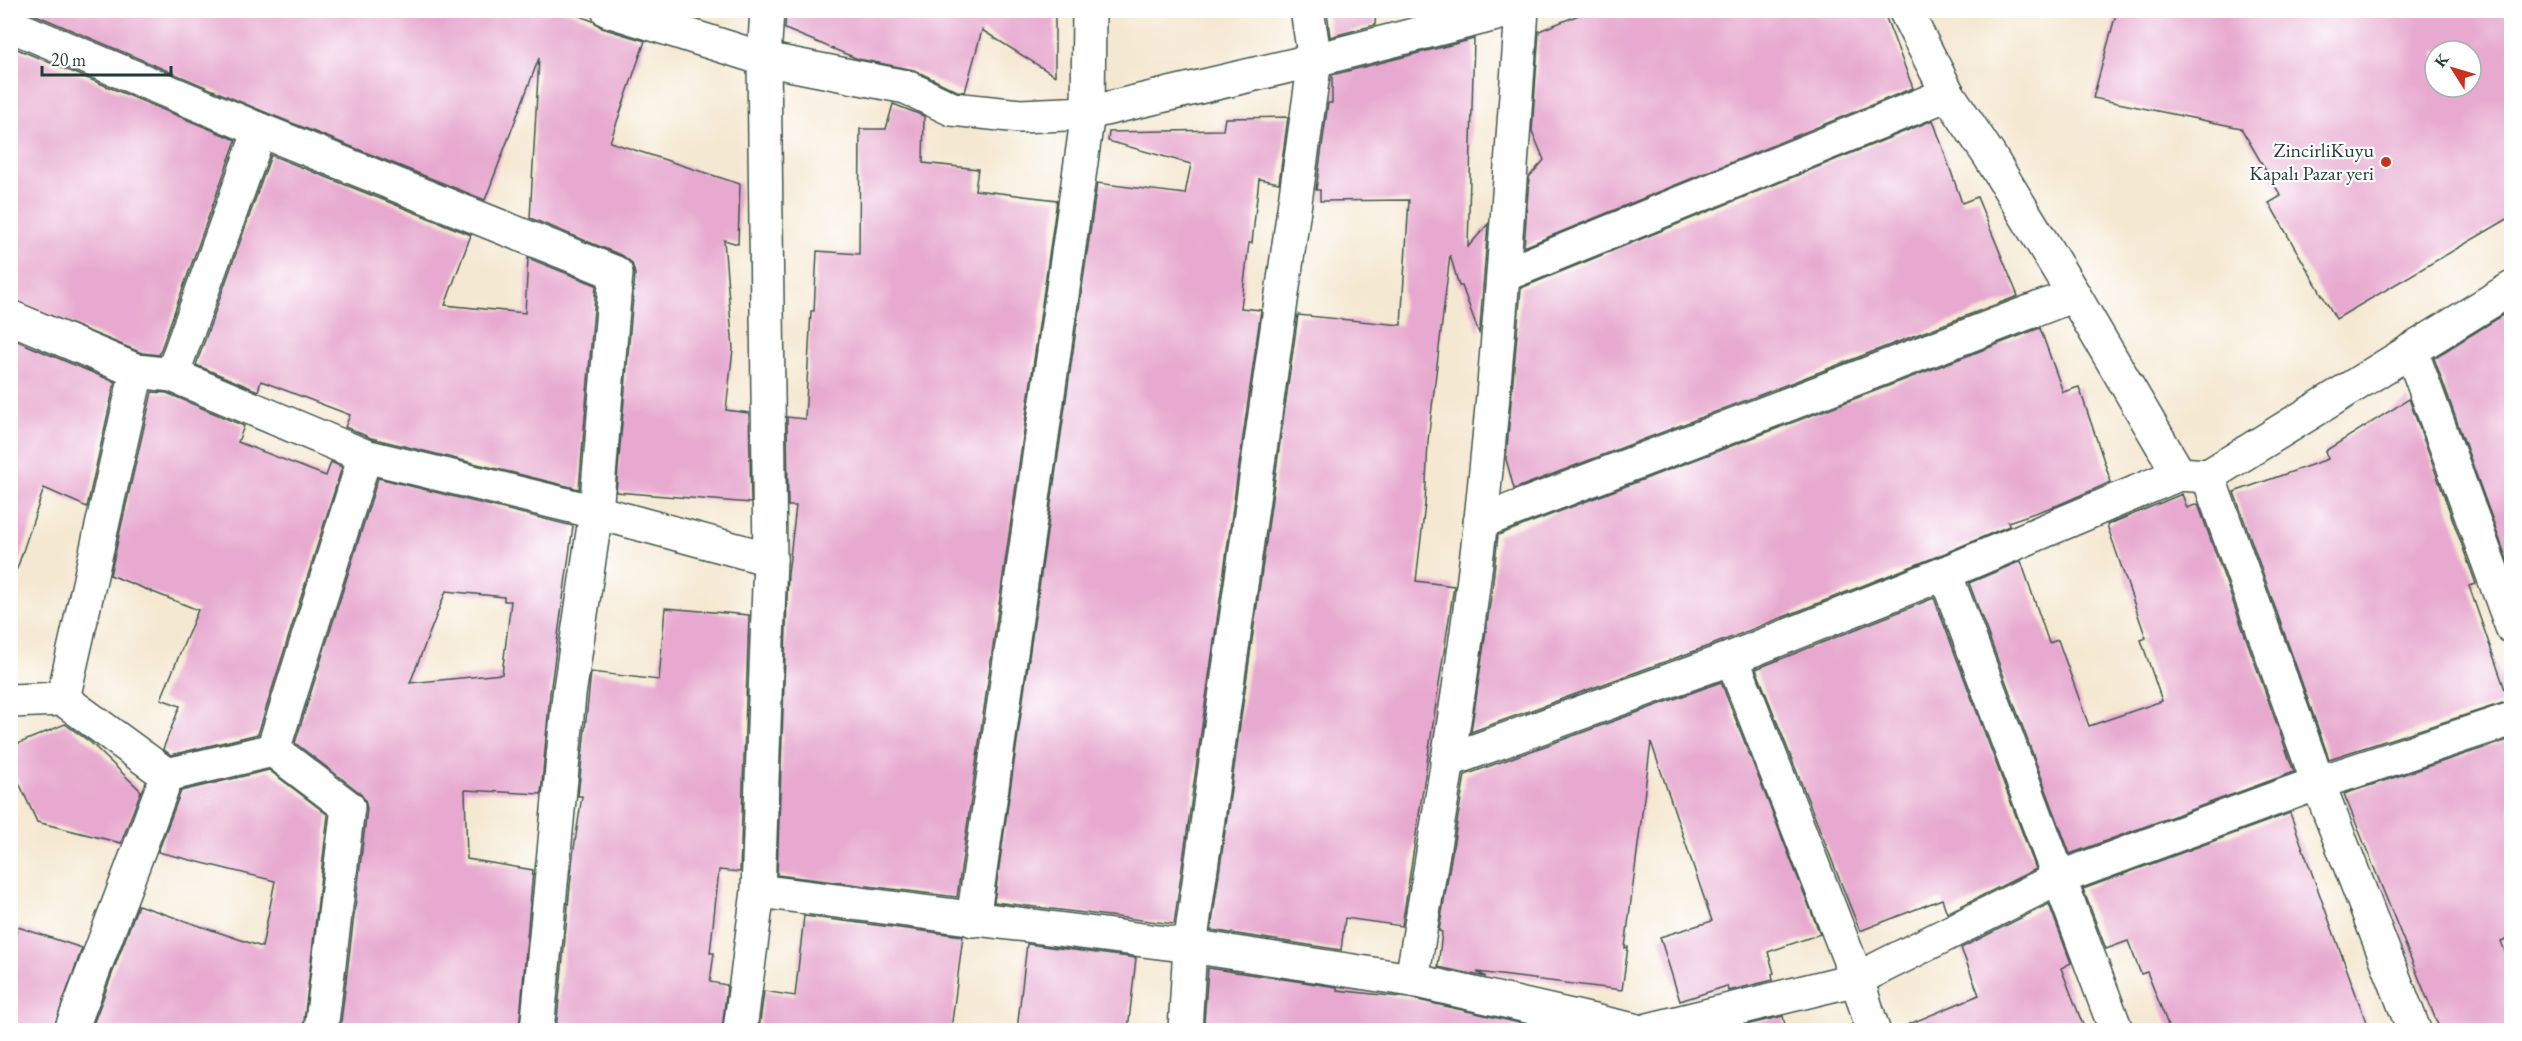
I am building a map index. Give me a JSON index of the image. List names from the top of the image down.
{
  "places": ["ZincirliKuyu Kapalı Pazar yeri"],
  "scale_bar": "20 m",
  "north": "top left"
}
